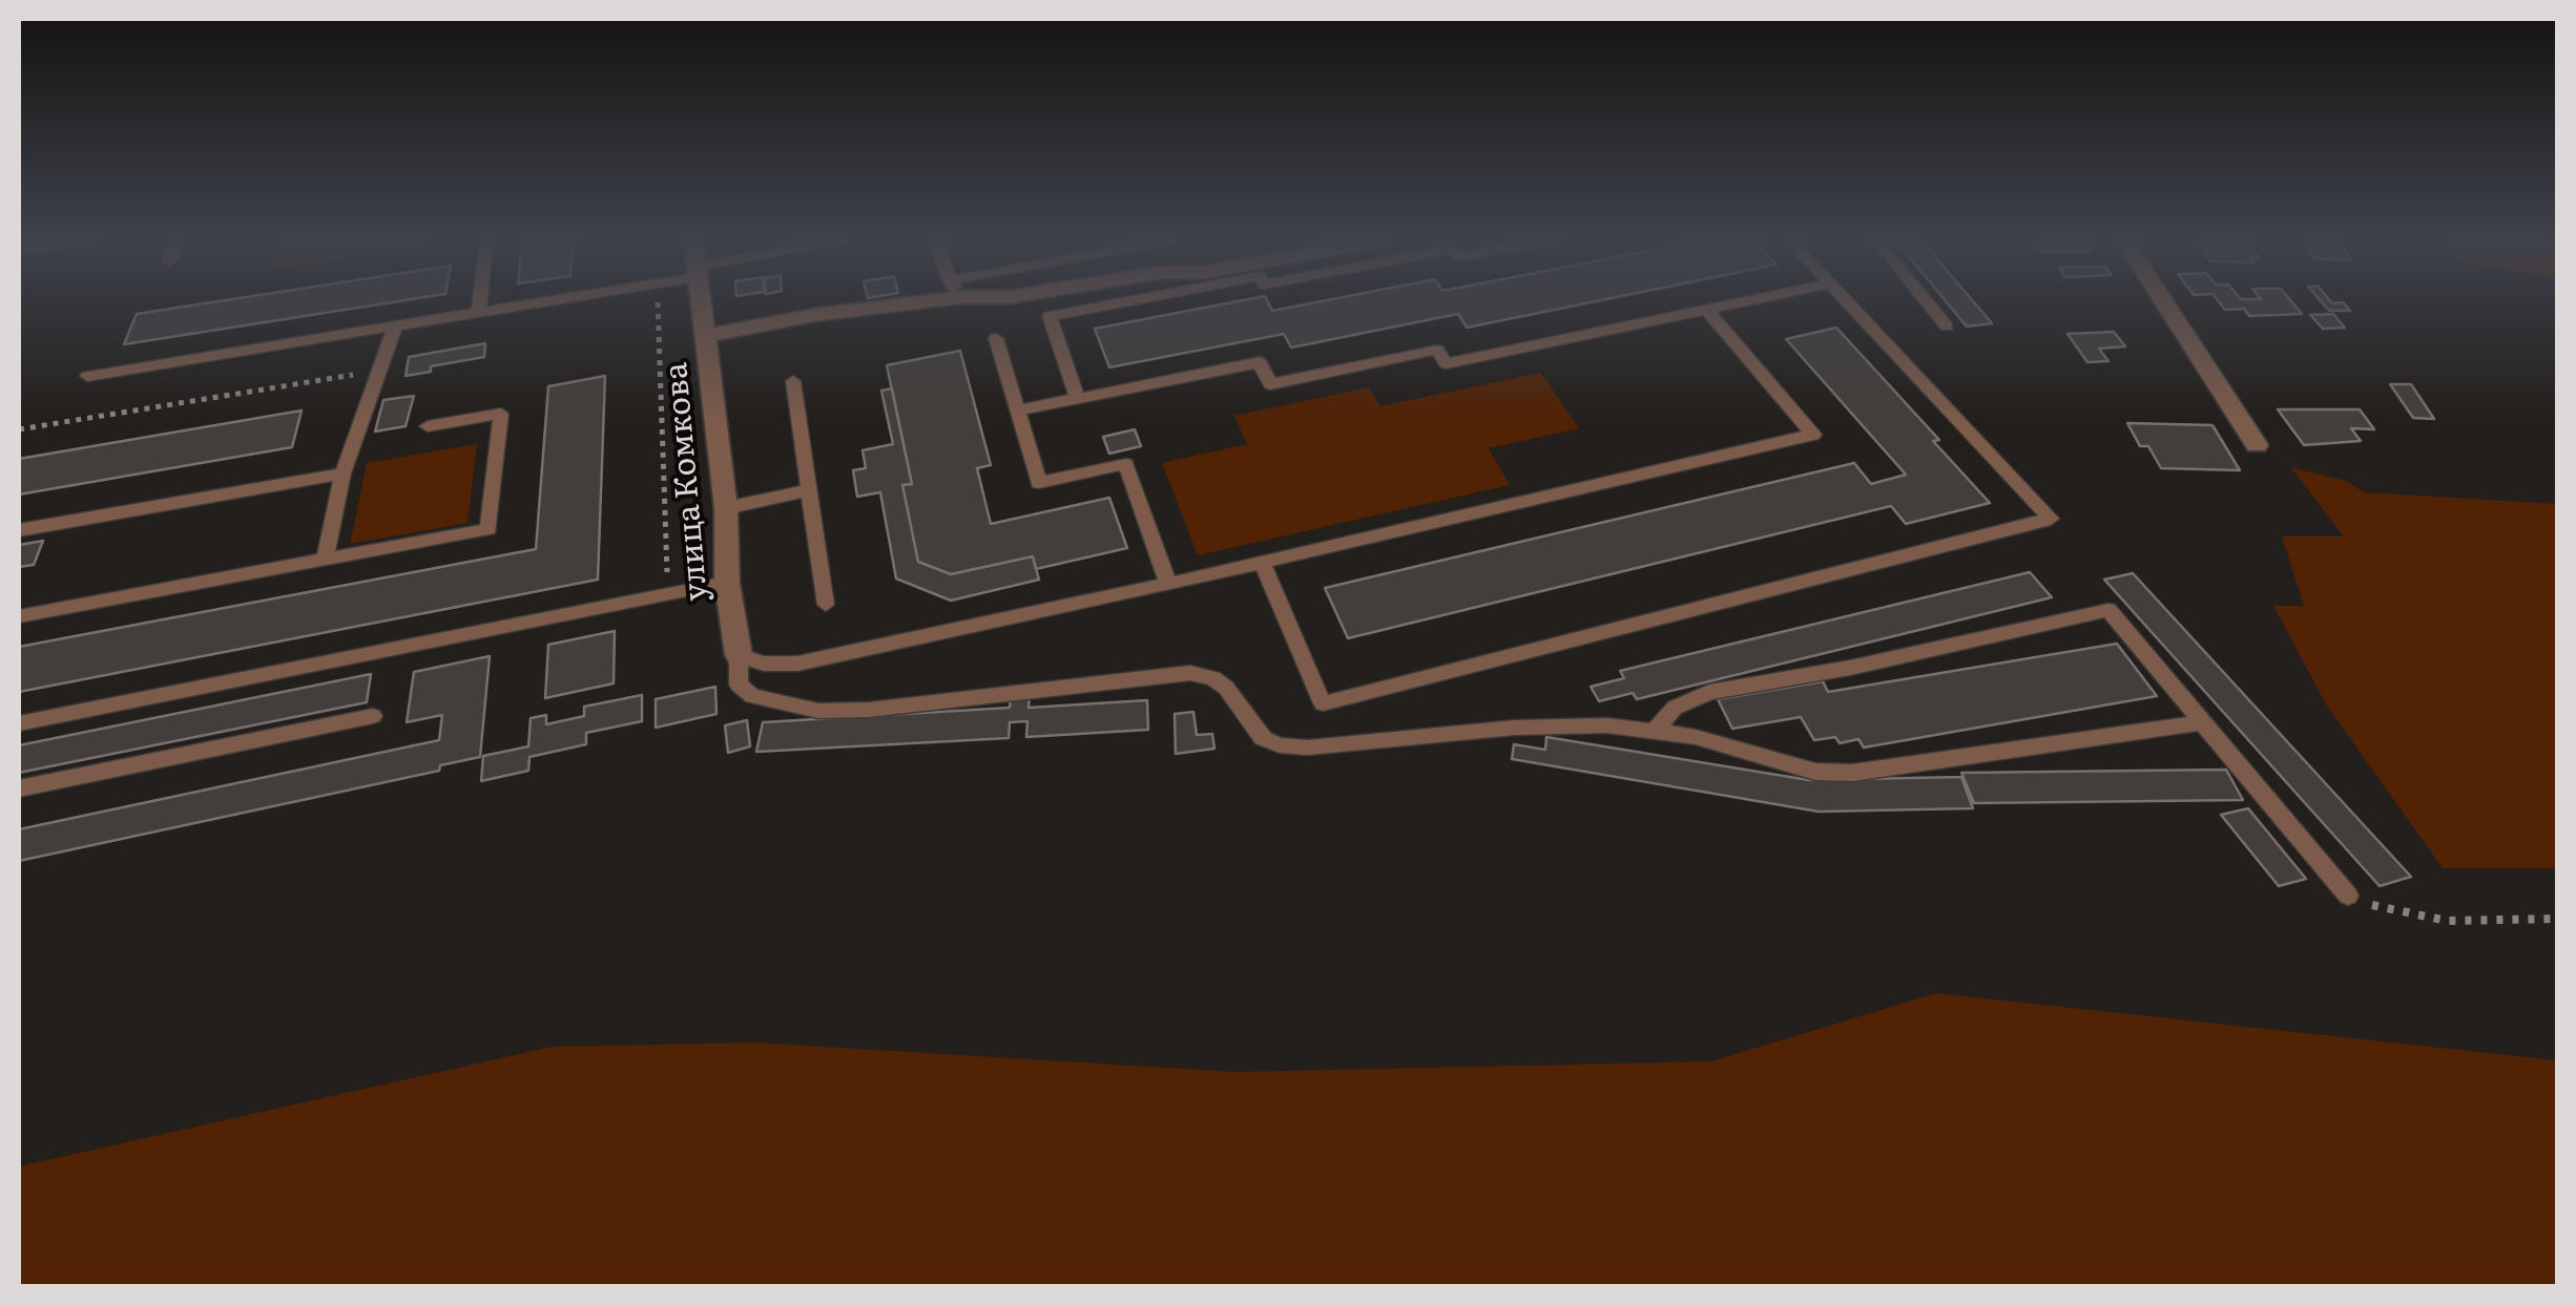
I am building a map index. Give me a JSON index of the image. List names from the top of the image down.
{
  "streets": {
    "street": ["улица Комкова"]
  }
}
